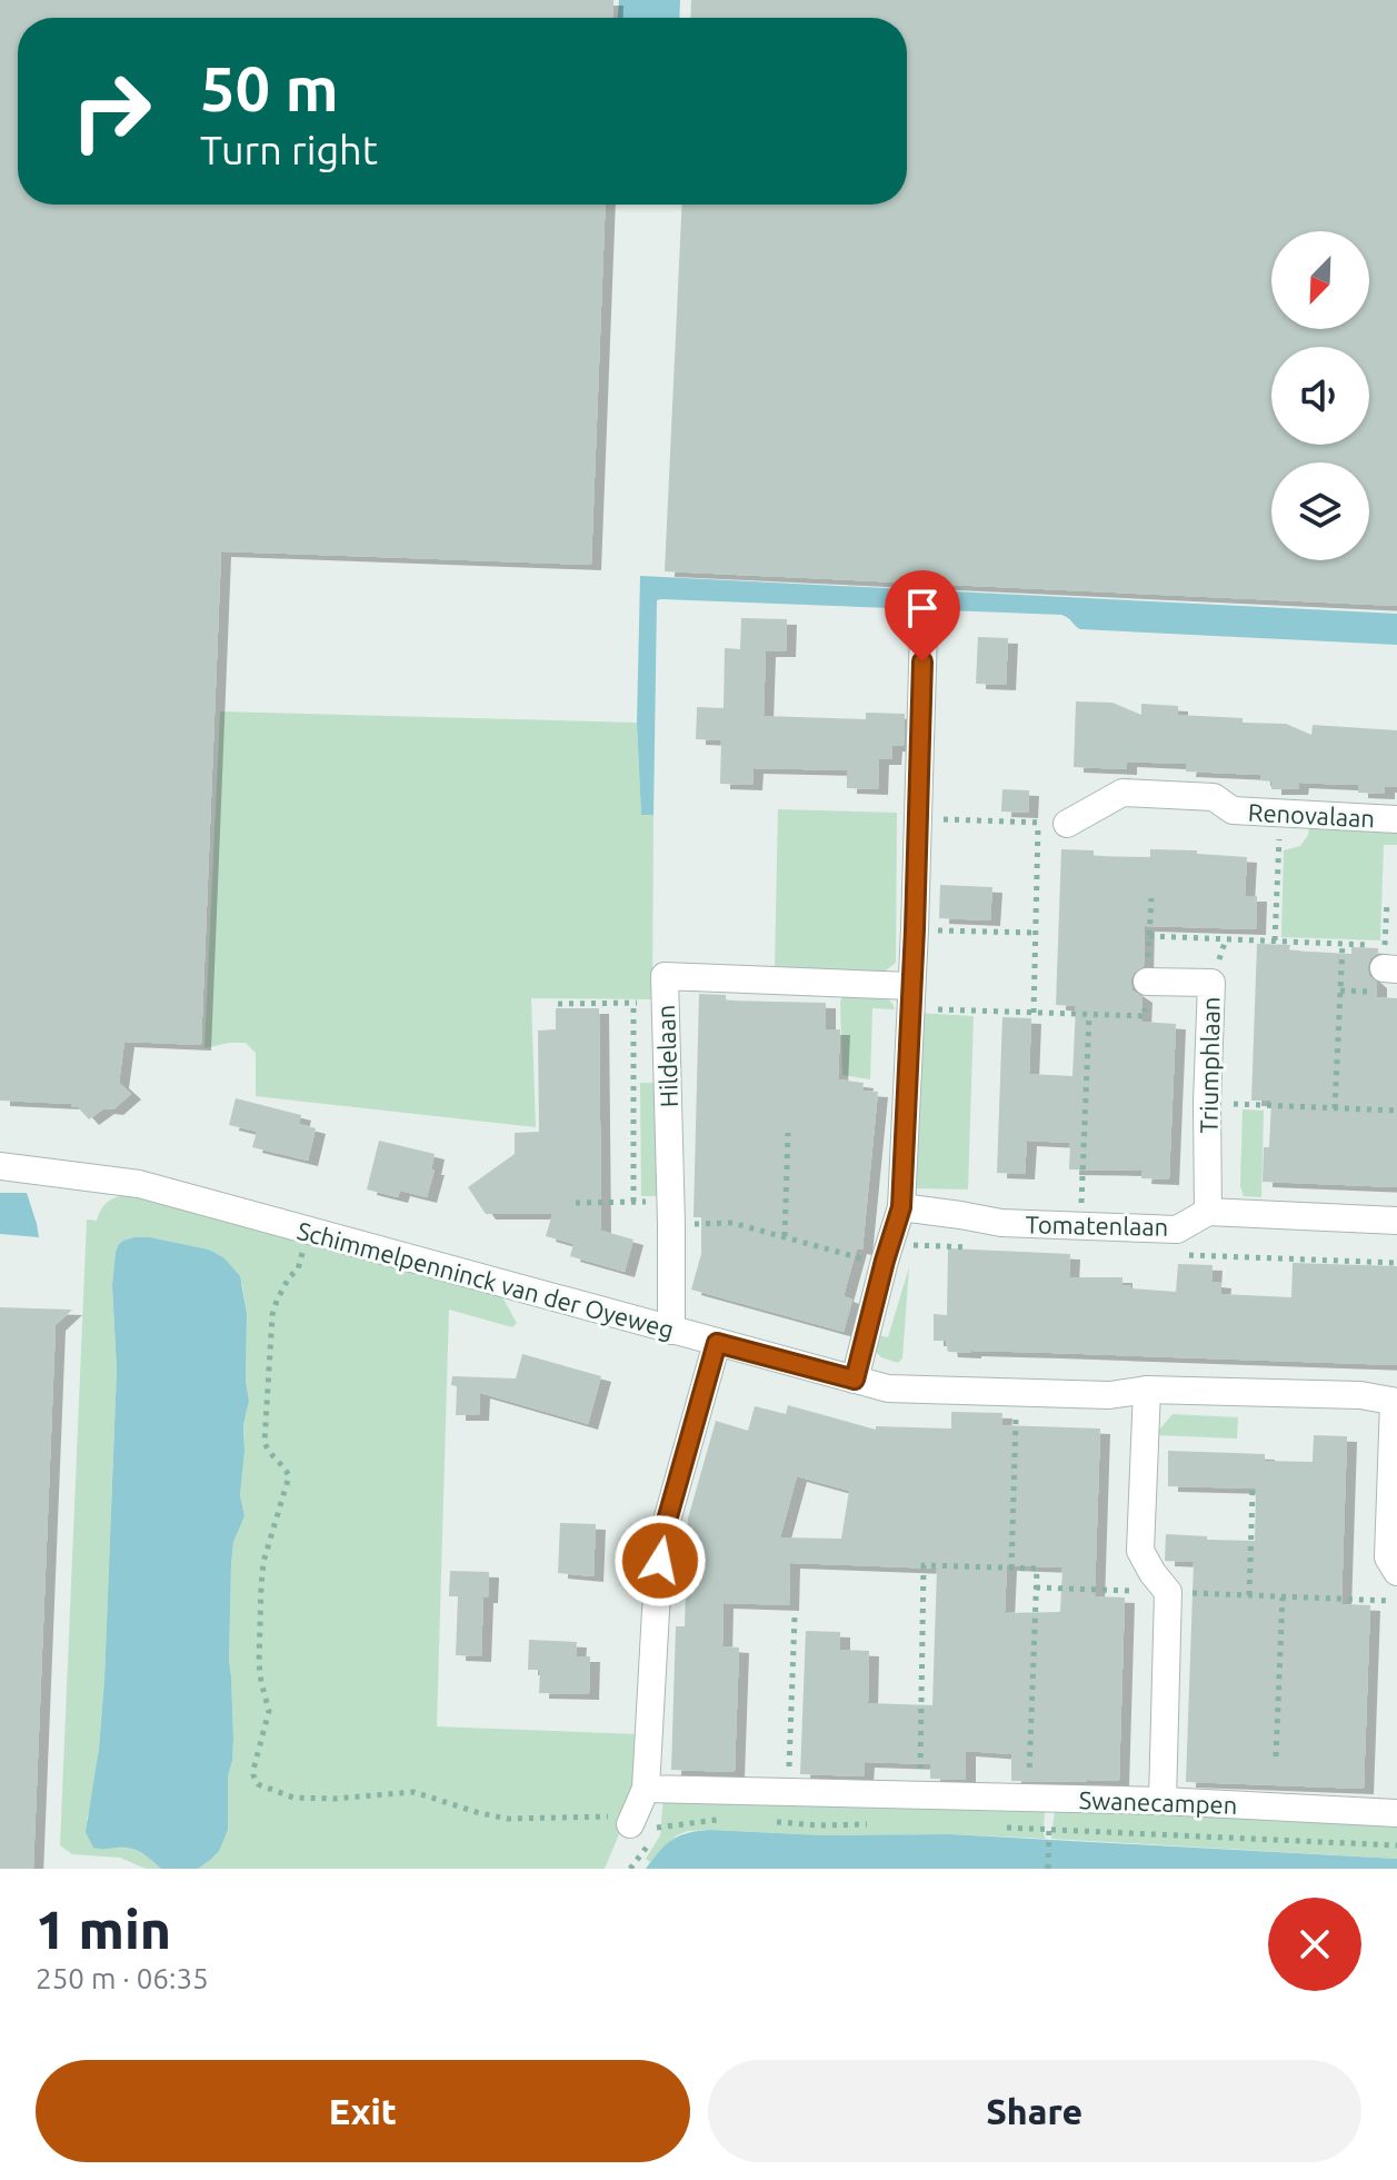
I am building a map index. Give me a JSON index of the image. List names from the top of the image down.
{
  "streets": {
    "street": [
      "Renovalaan",
      "Hildelaan",
      "Triumphlaan",
      "Tomatenlaan",
      "Schimmelpenninck van der Oyeweg",
      "Swanecampen"
    ]
  },
  "crossings": [
    ["Hildelaan", "Schimmelpenninck van der Oyeweg"],
    ["Triumphlaan", "Tomatenlaan"]
  ],
  "north": "bottom left",
  "page": {
    "turn": ["50 m", "Turn right"],
    "heading": ["1 min", "250 m · 06:35"],
    "buttons": ["Exit", "Share"]
  }
}
